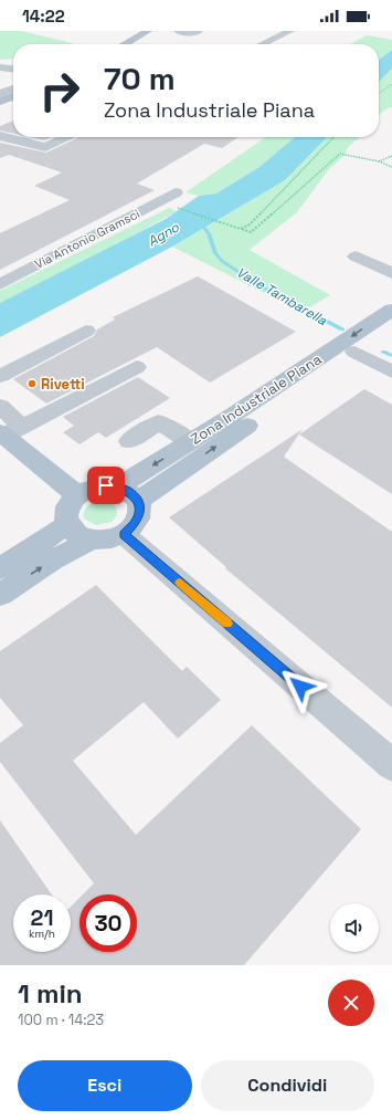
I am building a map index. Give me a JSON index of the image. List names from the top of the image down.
{
  "streets": {
    "main road": ["Zona Industriale Piana"],
    "street": ["Via Antonio Gramsci"]
  },
  "water": ["Agno", "Valle Tambarella"],
  "places": ["Rivetti"],
  "page": {
    "status": "14:22",
    "turn": ["70 m", "Zona Industriale Piana"],
    "speed": "21 km/h",
    "limit": "30",
    "heading": ["1 min", "100 m · 14:23"],
    "buttons": ["Esci", "Condividi"]
  }
}
